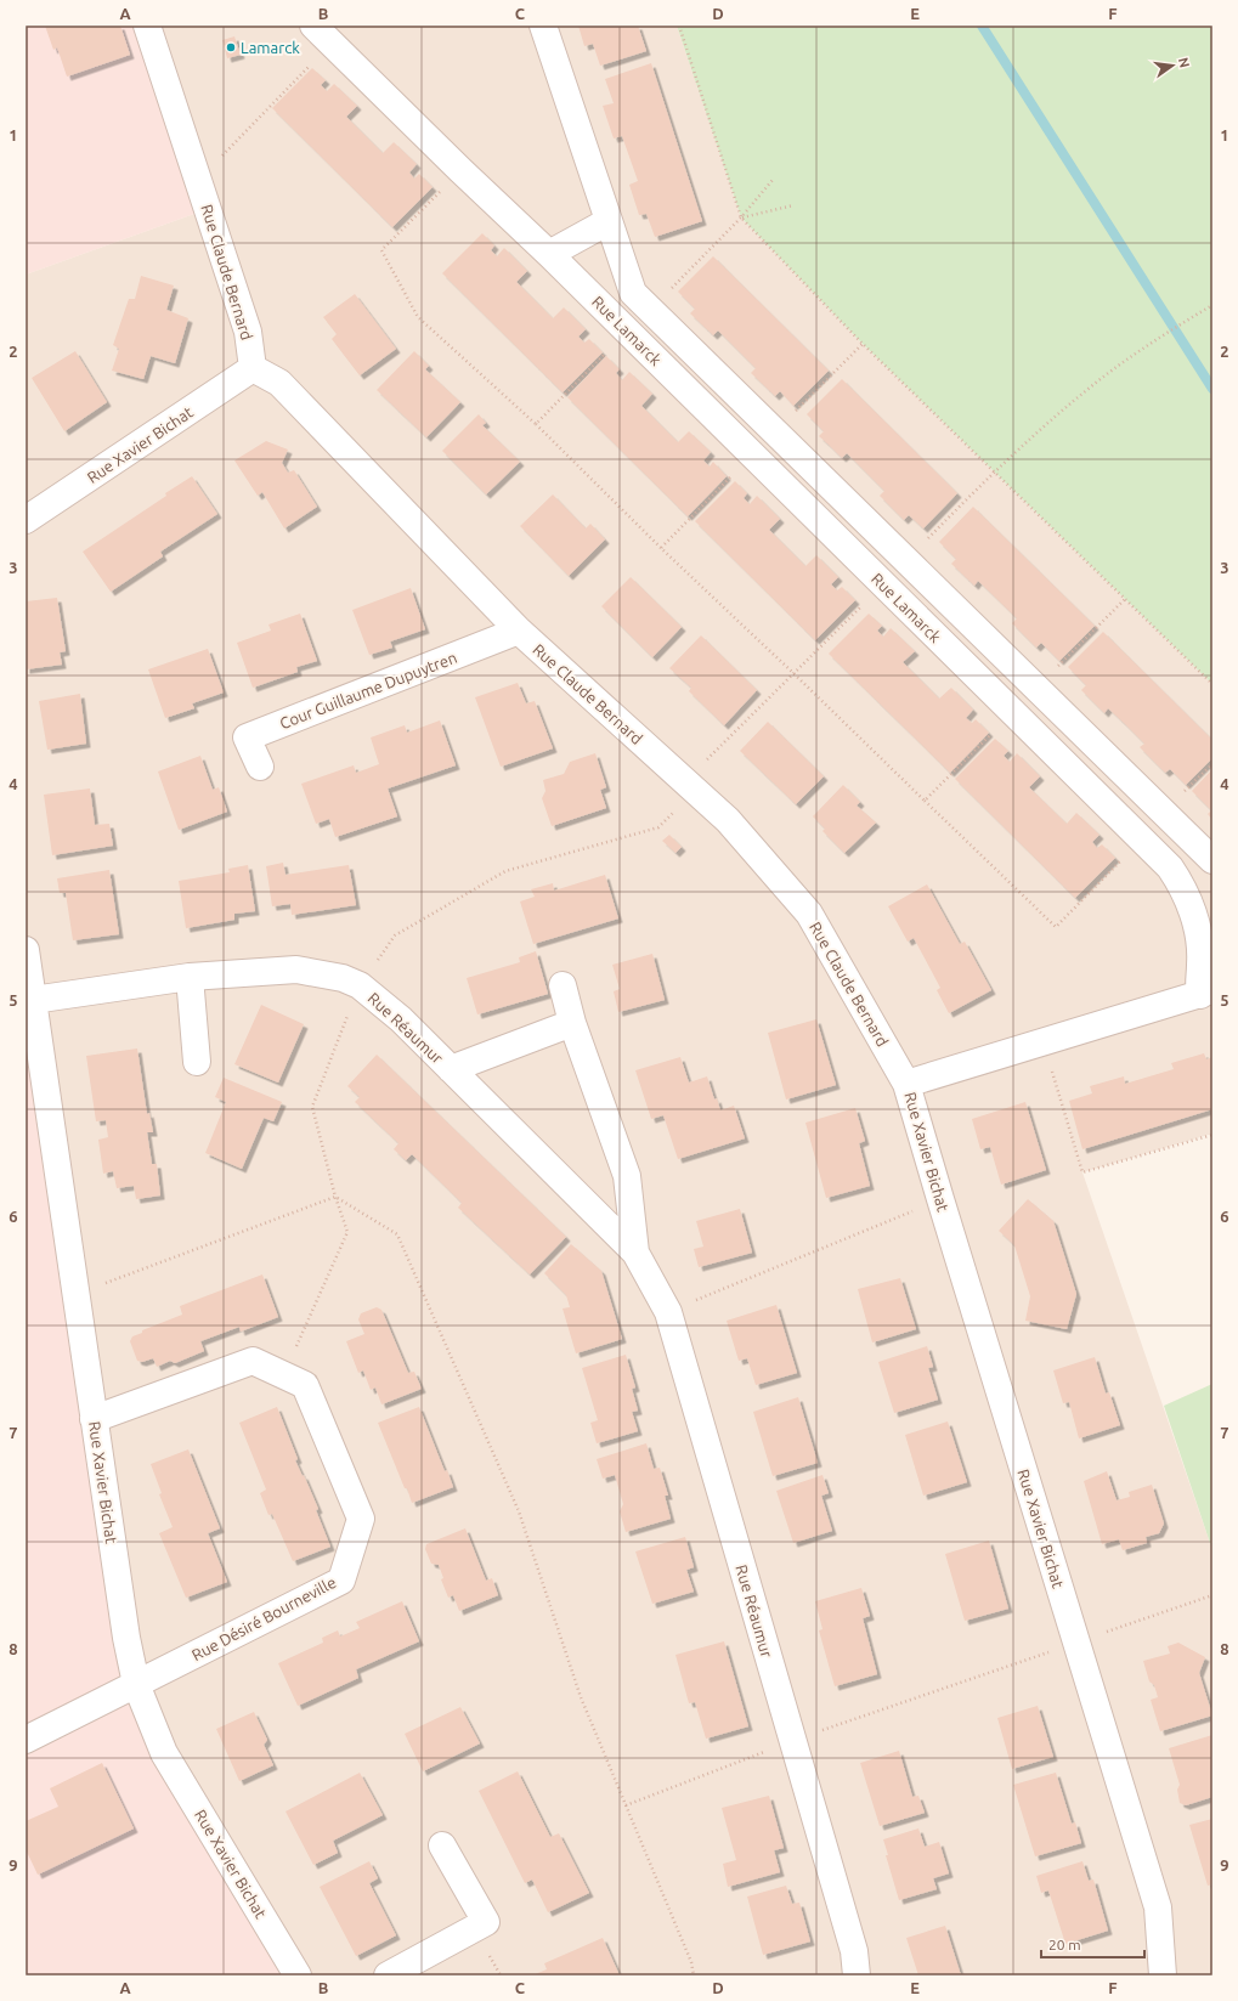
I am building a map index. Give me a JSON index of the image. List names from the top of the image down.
{
  "streets": {
    "street": [
      "Rue Claude Bernard",
      "Rue Lamarck",
      "Rue Xavier Bichat",
      "Cour Guillaume Dupuytren",
      "Rue Réaumur",
      "Rue Désiré Bourneville"
    ]
  },
  "crossings": [
    ["Rue Claude Bernard", "Rue Xavier Bichat"],
    ["Rue Claude Bernard", "Cour Guillaume Dupuytren"],
    ["Rue Xavier Bichat", "Rue Réaumur"],
    ["Rue Xavier Bichat", "Rue Désiré Bourneville"]
  ],
  "places": ["Lamarck"],
  "scale_bar": "20 m",
  "north": "right",
  "grid": {
    "columns": [
      "A",
      "B",
      "C",
      "D",
      "E",
      "F"
    ],
    "rows": [
      "1",
      "2",
      "3",
      "4",
      "5",
      "6",
      "7",
      "8",
      "9"
    ]
  }
}
